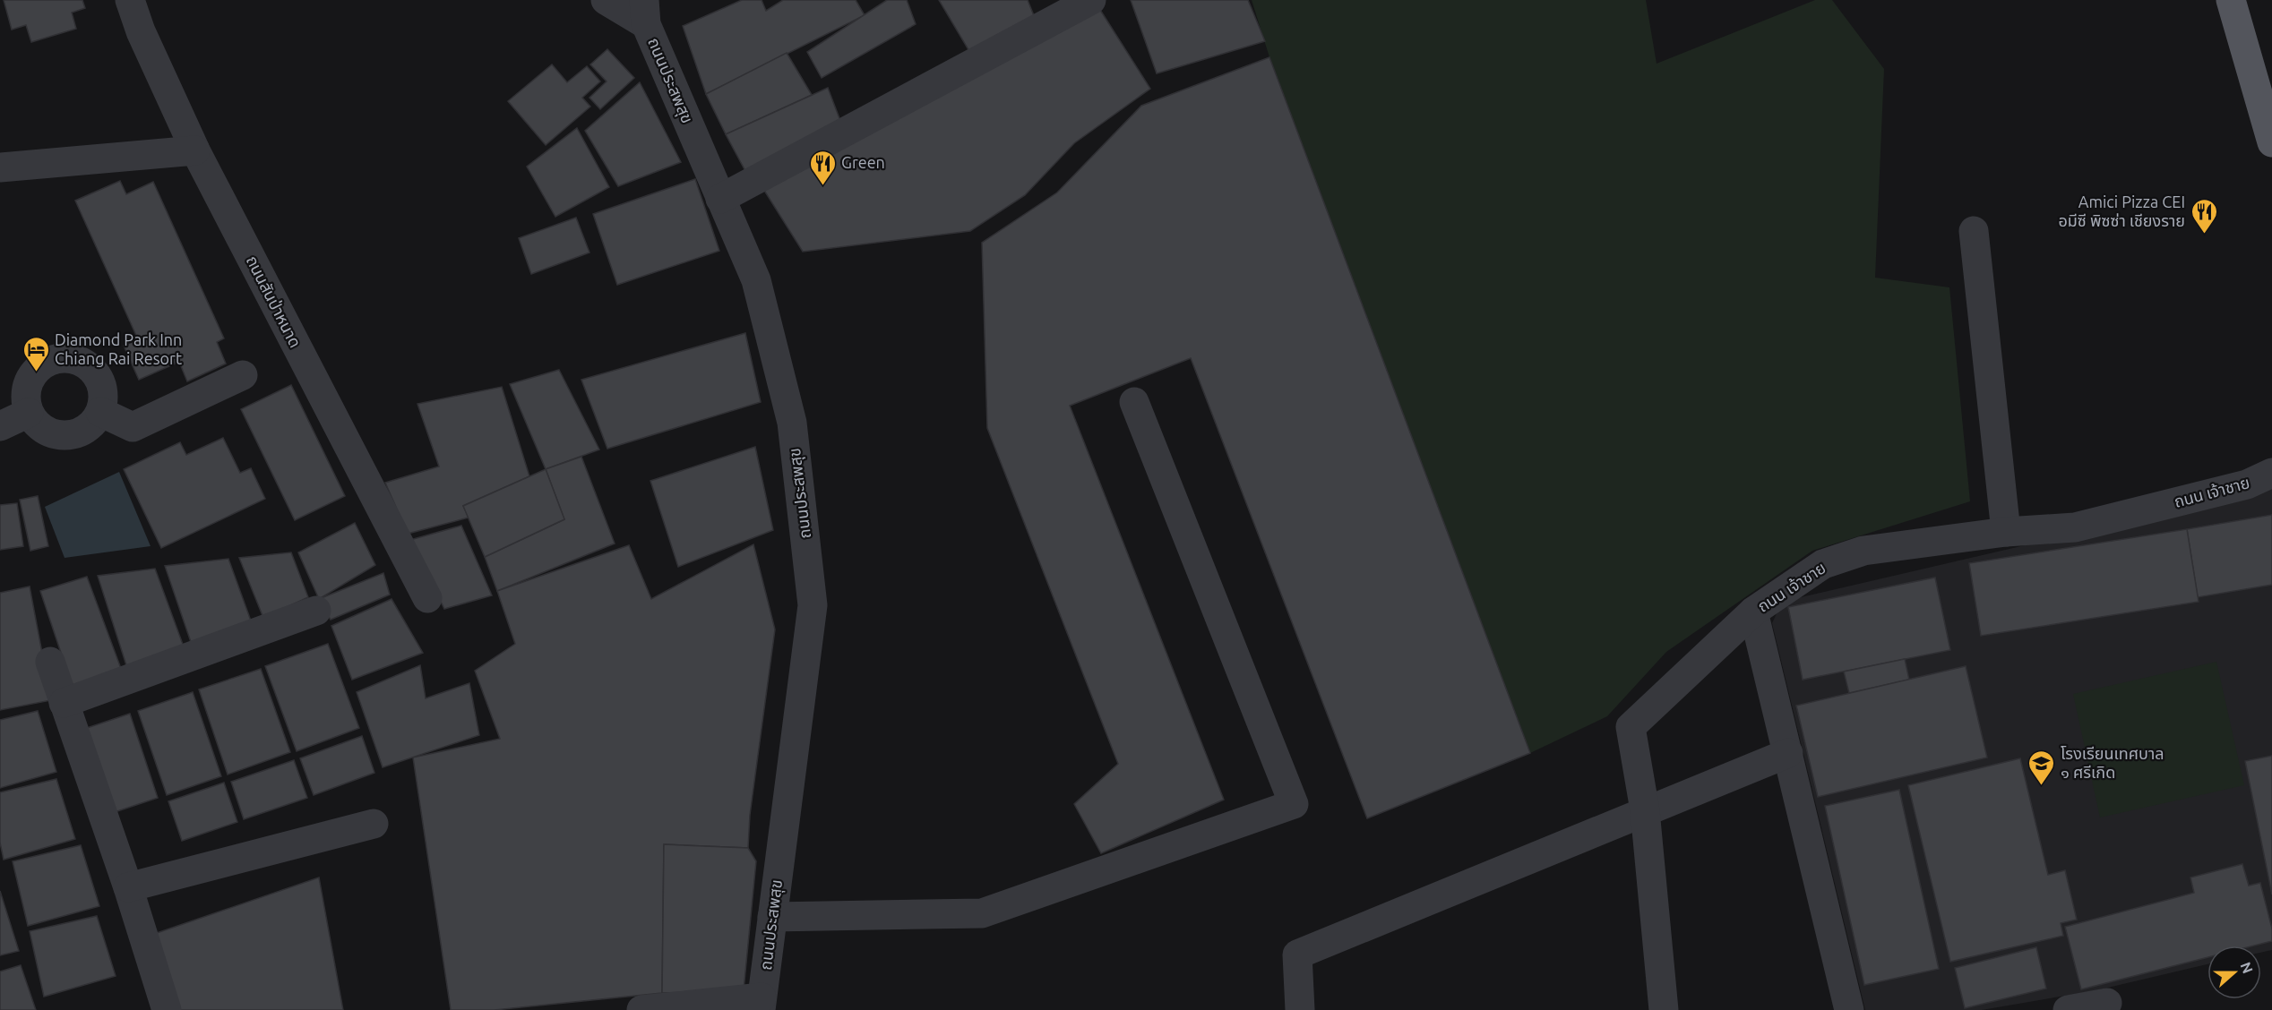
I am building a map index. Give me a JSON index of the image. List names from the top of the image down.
{
  "streets": {
    "street": ["ถนนประสพสุข", "ถนนสันป่าหนาด", "ถนน เจ้าชาย"]
  },
  "places": {
    "restaurant": ["Green", "Amici Pizza CEI อมีซี พิซซ่า เชียงราย"],
    "hotel": ["Diamond Park Inn Chiang Rai Resort"],
    "school or university": ["โรงเรียนเทศบาล ๑ ศรีเกิด"]
  },
  "north": "right"
}
